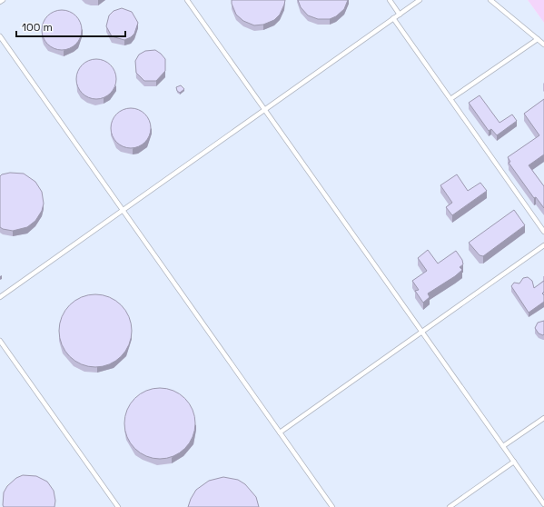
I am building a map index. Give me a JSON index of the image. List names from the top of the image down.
{
  "scale_bar": "100 m"
}
